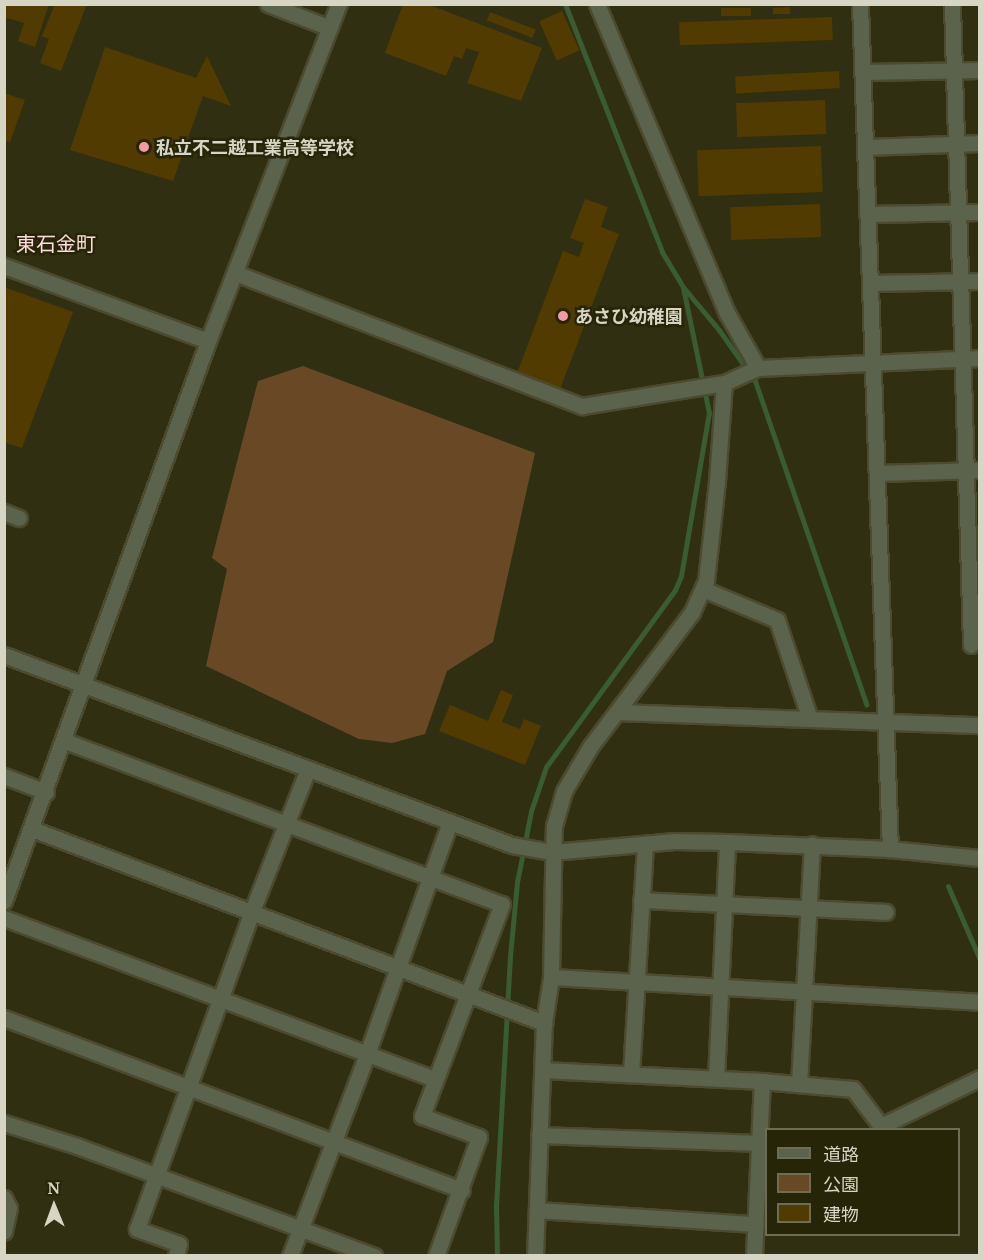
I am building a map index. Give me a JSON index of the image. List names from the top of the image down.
{
  "districts": ["東石金町"],
  "places": ["私立不二越工業高等学校", "あさひ幼稚園"],
  "legend": ["道路", "公園", "建物"],
  "north": "top"
}
